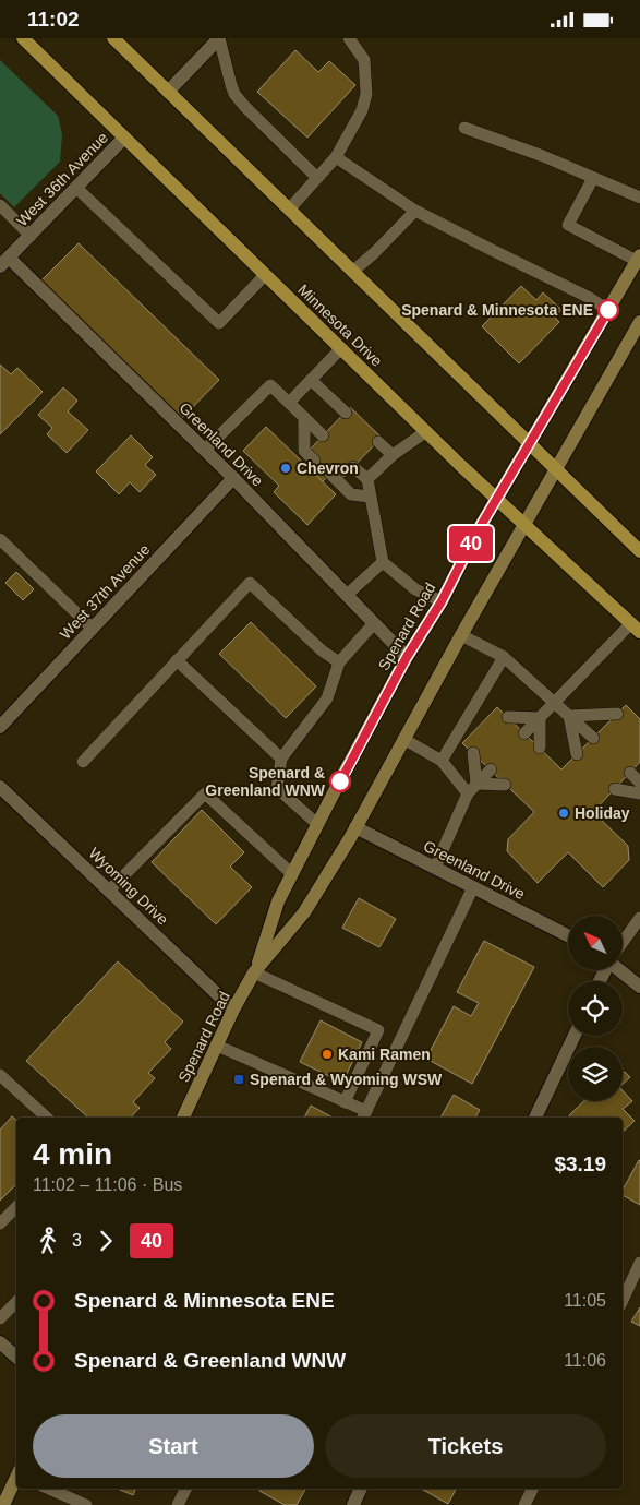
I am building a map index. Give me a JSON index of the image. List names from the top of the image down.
{
  "streets": {
    "main road": ["Minnesota Drive", "Spenard Road"],
    "street": [
      "West 36th Avenue",
      "Greenland Drive",
      "West 37th Avenue",
      "Wyoming Drive"
    ]
  },
  "crossings": [
    ["West 36th Avenue", "Minnesota Drive"],
    ["West 36th Avenue", "Greenland Drive"],
    ["Minnesota Drive", "Spenard Road"],
    ["Greenland Drive", "West 37th Avenue"],
    ["Greenland Drive", "Spenard Road"],
    ["Spenard Road", "Wyoming Drive"]
  ],
  "places": {
    "other": [
      "Spenard & Minnesota ENE",
      "Chevron",
      "Spenard & Greenland WNW",
      "Holiday",
      "Kami Ramen"
    ],
    "transit": ["Spenard & Wyoming WSW"]
  },
  "lines": ["bus line 40"],
  "north": "top left",
  "page": {
    "status": "11:02",
    "on_map": "40",
    "heading": ["4 min", "11:02 – 11:06 · Bus", "$3.19"],
    "legs": ["3", "40"],
    "list": [
      {
        "name": "Spenard & Minnesota ENE",
        "value": "11:05"
      },
      {
        "name": "Spenard & Greenland WNW",
        "value": "11:06"
      }
    ],
    "buttons": ["Start", "Tickets"]
  }
}
